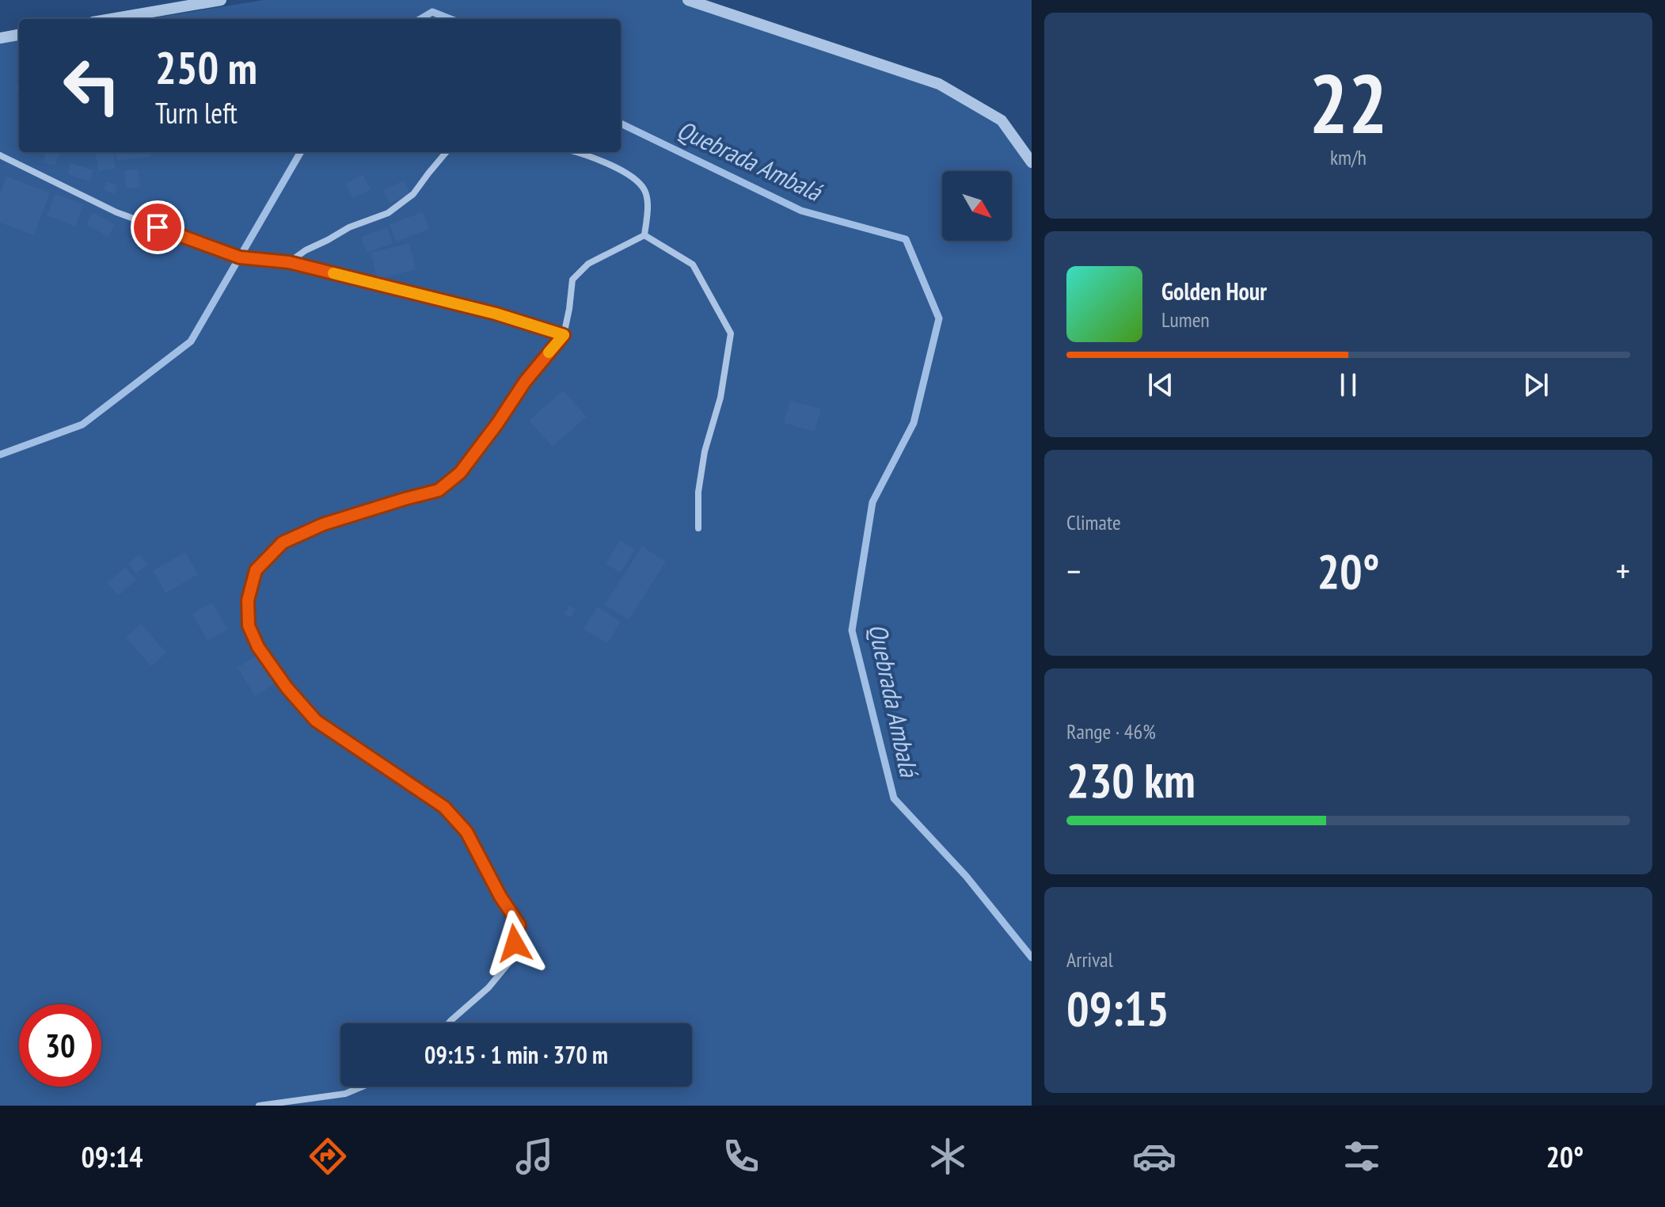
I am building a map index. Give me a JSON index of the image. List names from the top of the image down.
{
  "water": ["Quebrada Ambalá"],
  "north": "bottom right",
  "page": {
    "tile": [
      ["22", "km/h"],
      "Climate",
      ["Range · 46%", "230 km"],
      ["Arrival", "09:15"]
    ],
    "turn": ["250 m", "Turn left"],
    "song": ["Golden Hour", "Lumen"],
    "heat": ["−", "20°", "+"],
    "limit": "30",
    "trip": "09:15 · 1 min · 370 m",
    "tabs": ["09:14", "20°"]
  }
}
